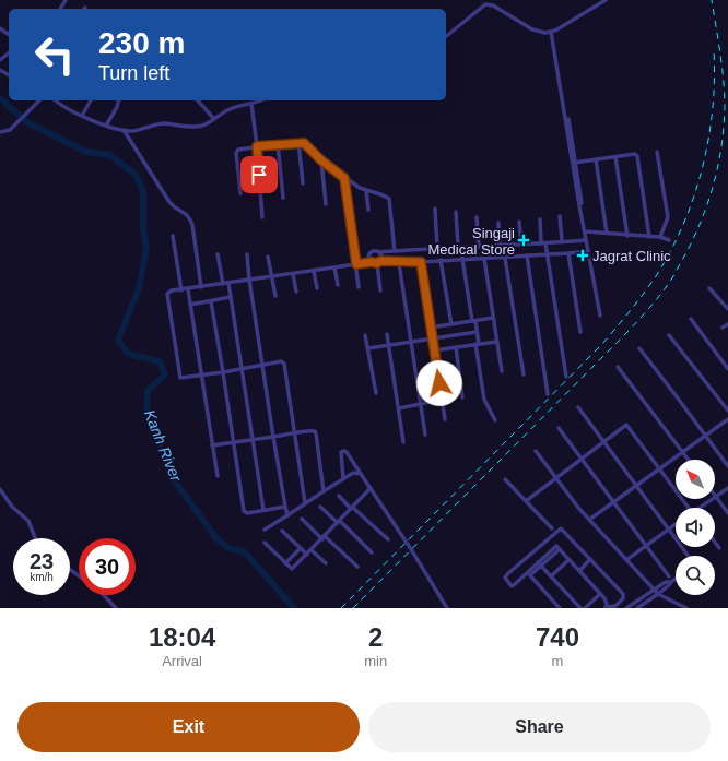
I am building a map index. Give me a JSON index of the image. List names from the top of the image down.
{
  "water": ["Kanh River"],
  "places": {
    "health": ["Singaji Medical Store", "Jagrat Clinic"]
  },
  "north": "top left",
  "page": {
    "turn": ["230 m", "Turn left"],
    "speed": "23 km/h",
    "limit": "30",
    "eta": [
      "18:04",
      "Arrival",
      "2",
      "min",
      "740",
      "m"
    ],
    "buttons": ["Exit", "Share"]
  }
}
